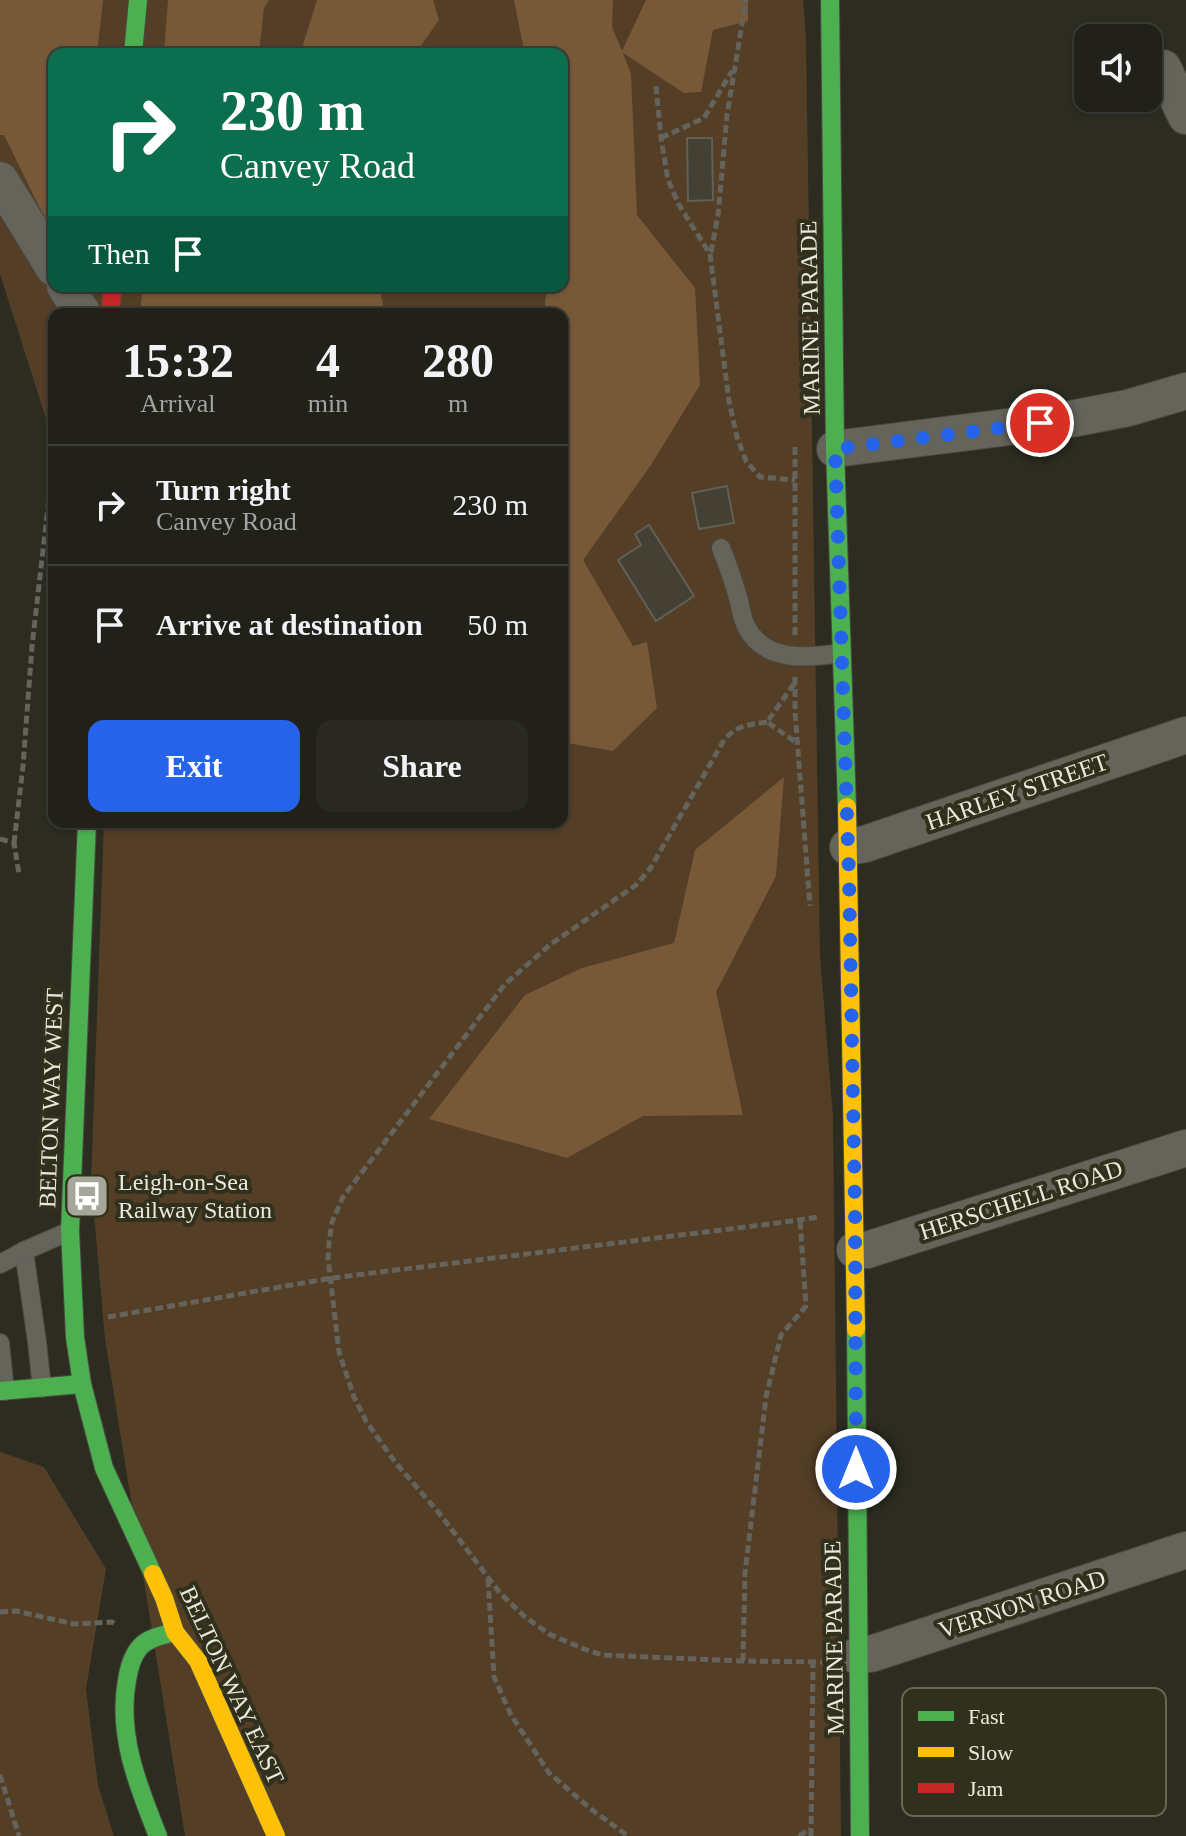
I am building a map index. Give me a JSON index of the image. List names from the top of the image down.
{
  "streets": {
    "street": [
      "MARINE PARADE",
      "HARLEY STREET",
      "BELTON WAY WEST",
      "HERSCHELL ROAD",
      "VERNON ROAD",
      "BELTON WAY EAST"
    ]
  },
  "crossings": [
    ["MARINE PARADE", "HARLEY STREET"],
    ["MARINE PARADE", "HERSCHELL ROAD"],
    ["MARINE PARADE", "VERNON ROAD"],
    ["BELTON WAY WEST", "BELTON WAY EAST"]
  ],
  "places": {
    "bus stop": ["Leigh-on-Sea Railway Station"]
  },
  "legend": ["Fast", "Slow", "Jam"],
  "page": {
    "turn": ["230 m", "Canvey Road"],
    "then": "Then",
    "eta": [
      "15:32",
      "Arrival",
      "4",
      "min",
      "280",
      "m"
    ],
    "list": [
      {
        "name": "Turn right",
        "note": "Canvey Road",
        "value": "230 m"
      },
      {
        "name": "Arrive at destination",
        "value": "50 m"
      }
    ],
    "buttons": ["Exit", "Share"]
  }
}
